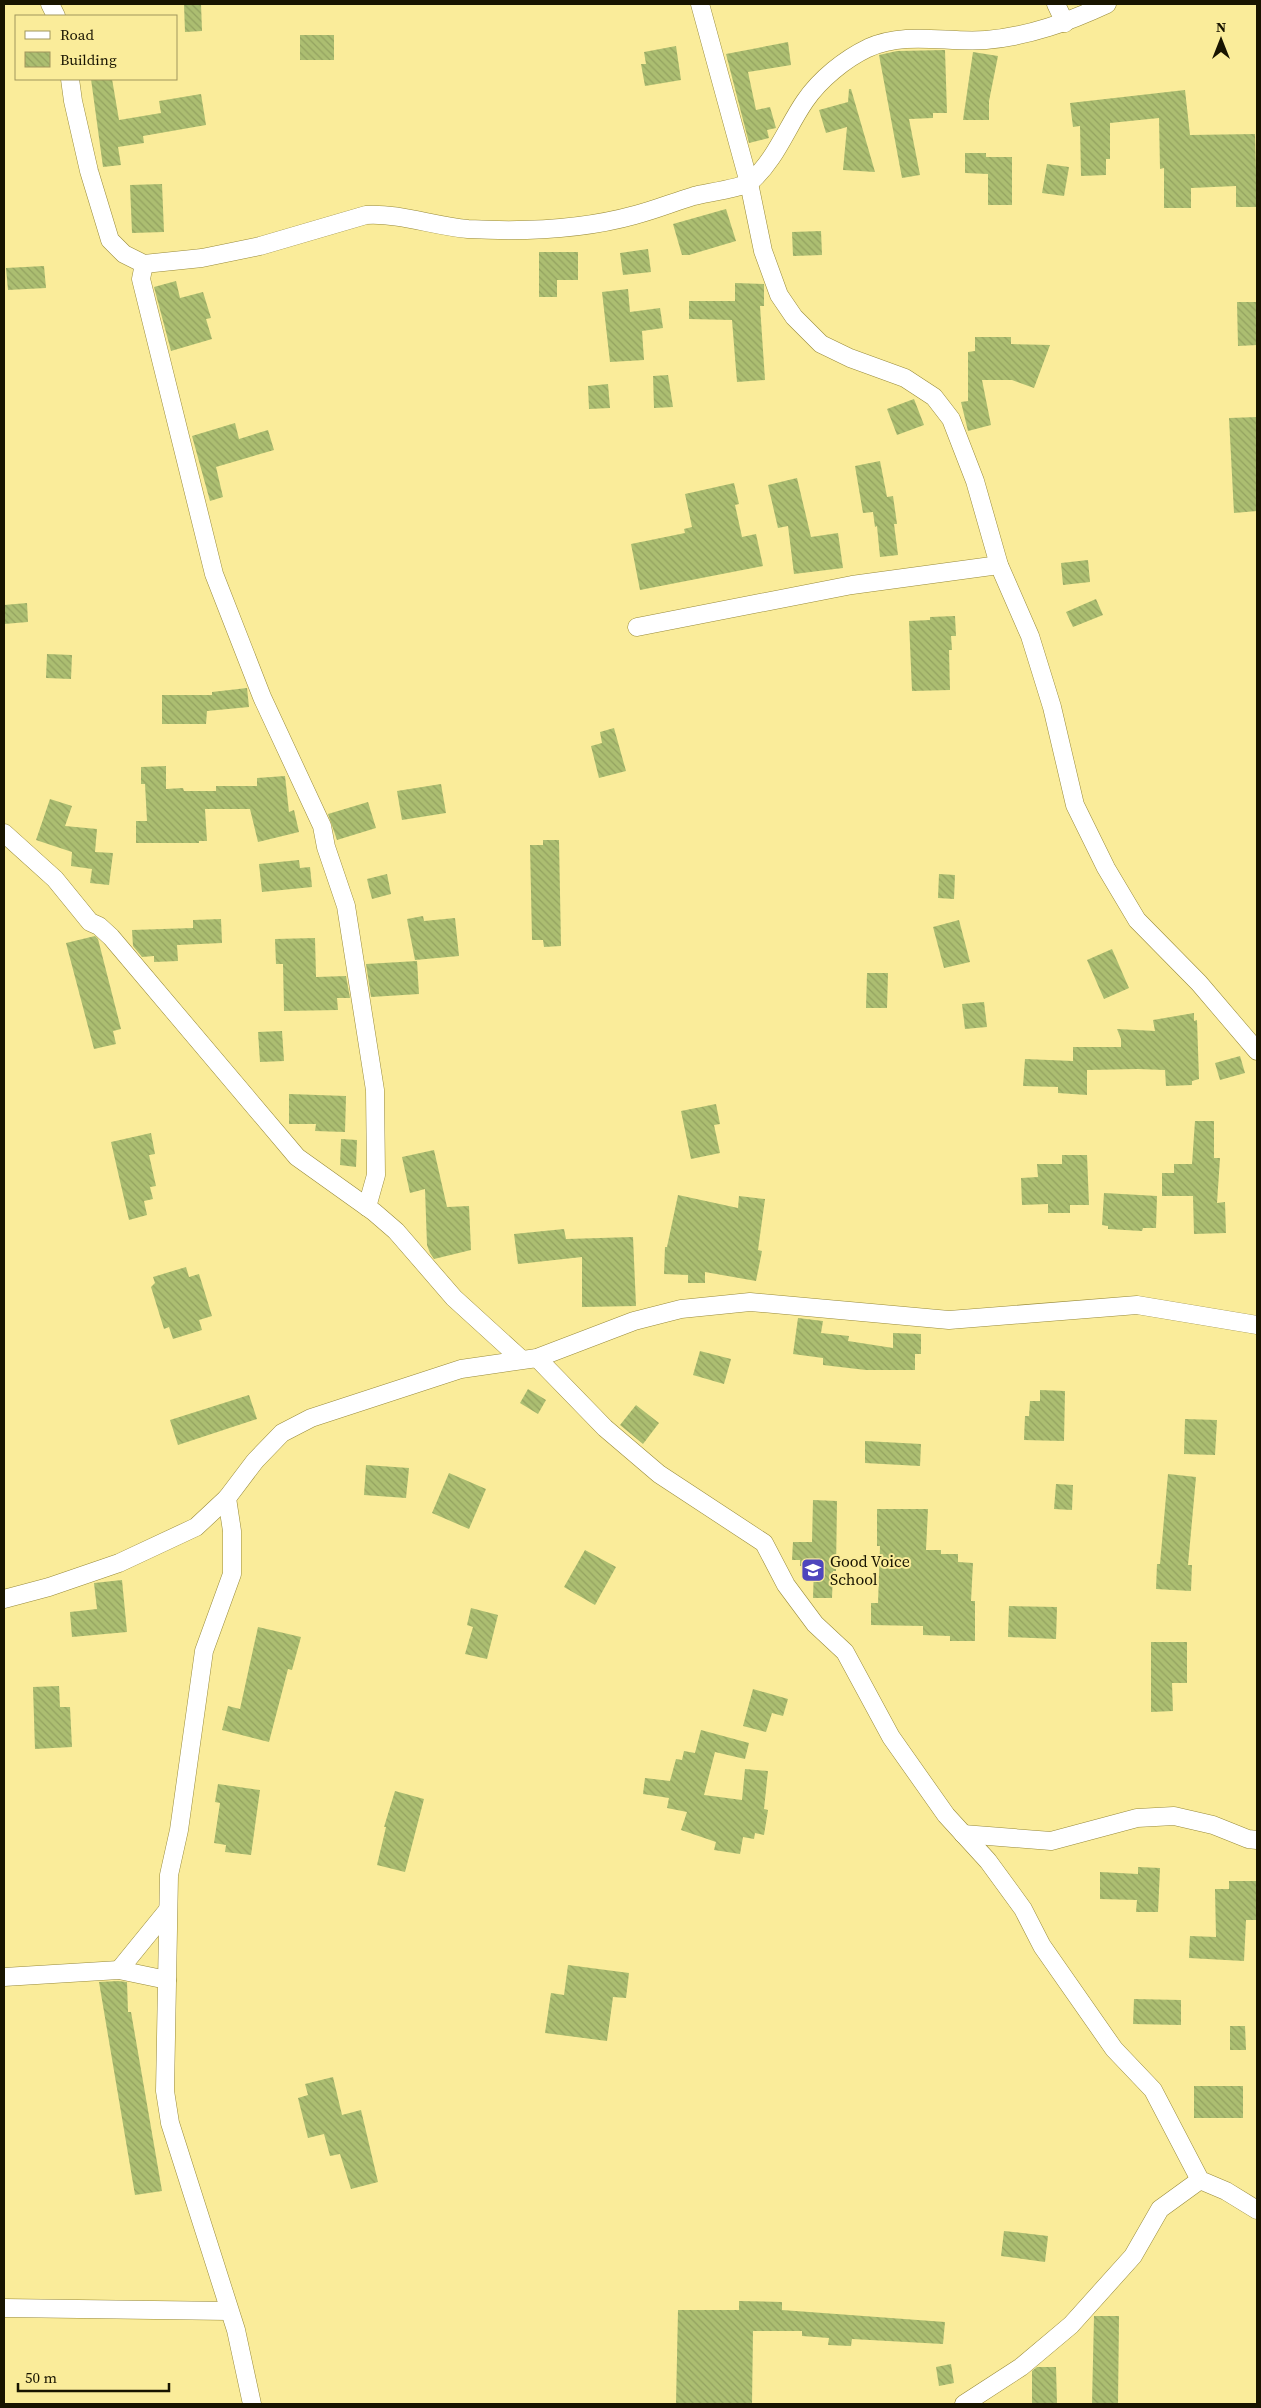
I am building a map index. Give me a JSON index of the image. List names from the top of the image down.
{
  "places": {
    "school or university": ["Good Voice School"]
  },
  "legend": ["Road", "Building"],
  "scale_bar": "50 m",
  "north": "top"
}
